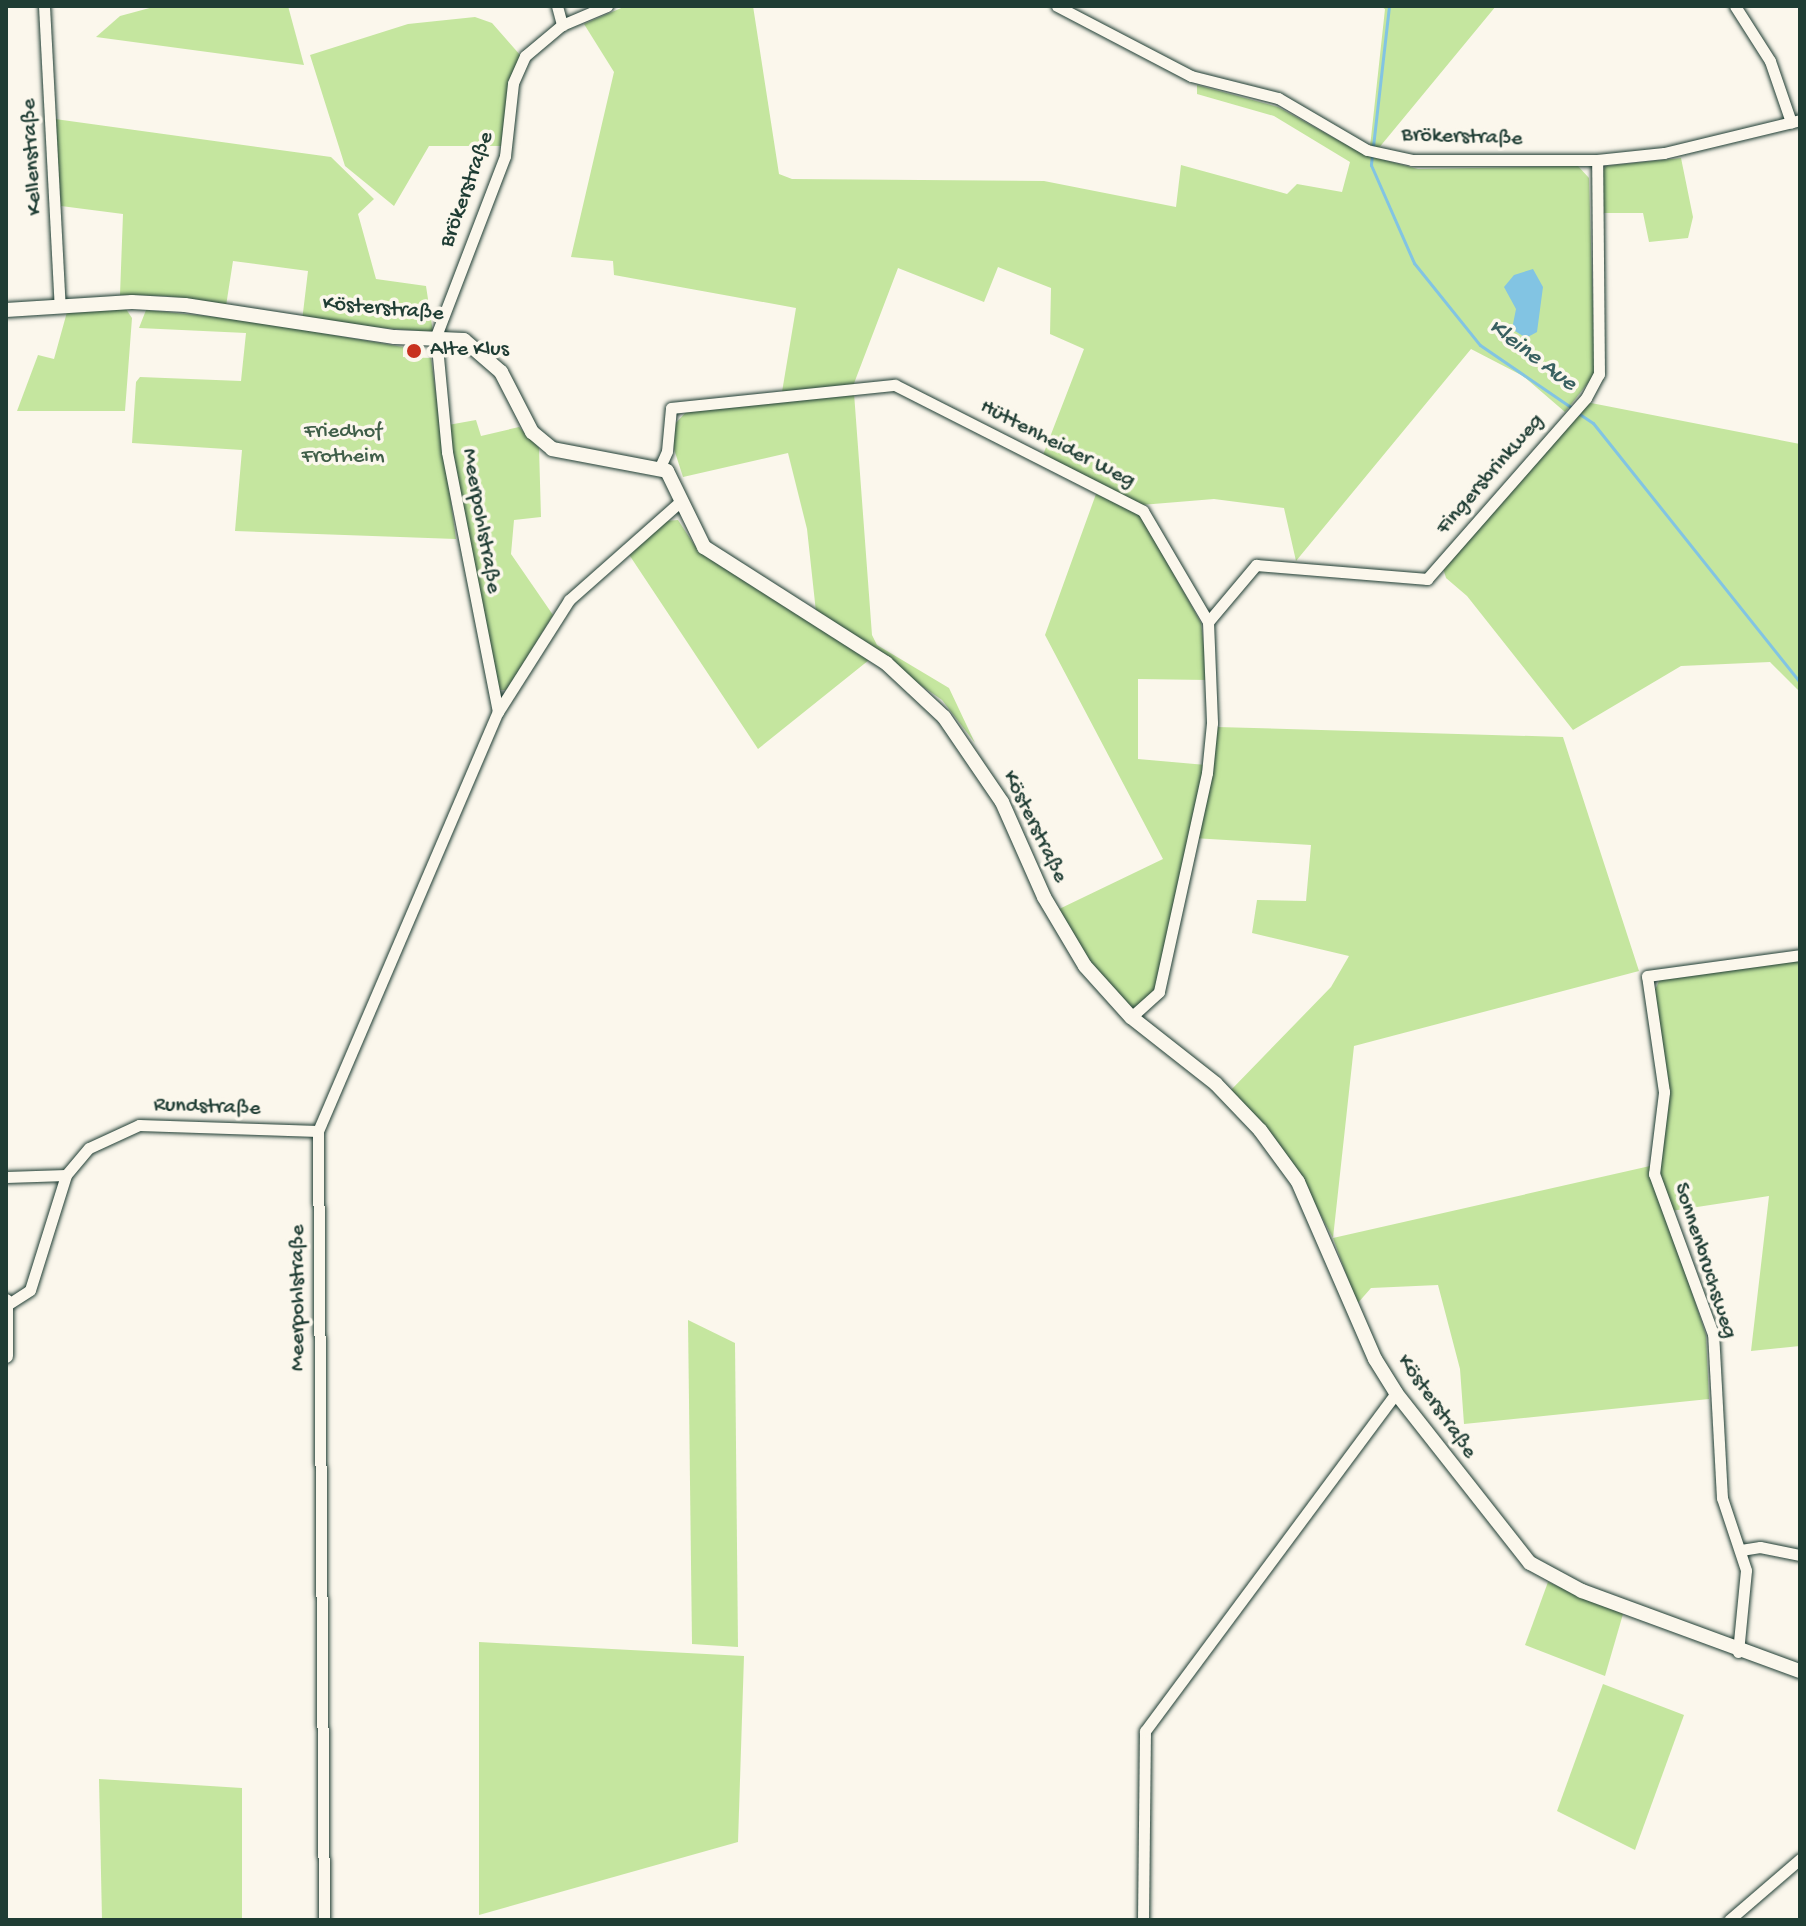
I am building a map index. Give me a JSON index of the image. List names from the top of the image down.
{
  "streets": {
    "main road": ["Kösterstraße"],
    "street": [
      "Brökerstraße",
      "Kellenstraße",
      "Hüttenheider Weg",
      "Fingersbrinkweg",
      "Meerpohlstraße",
      "Rundstraße",
      "Sonnenbruchsweg"
    ]
  },
  "crossings": [
    ["Brökerstraße", "Kösterstraße"],
    ["Brökerstraße", "Fingersbrinkweg"],
    ["Brökerstraße", "Meerpohlstraße"],
    ["Kellenstraße", "Kösterstraße"],
    ["Kösterstraße", "Hüttenheider Weg"],
    ["Kösterstraße", "Meerpohlstraße"],
    ["Kösterstraße", "Sonnenbruchsweg"],
    ["Hüttenheider Weg", "Fingersbrinkweg"],
    ["Meerpohlstraße", "Rundstraße"]
  ],
  "water": ["Kleine Aue"],
  "parks": ["Friedhof Frotheim"],
  "places": ["Alte Klus"]
}
